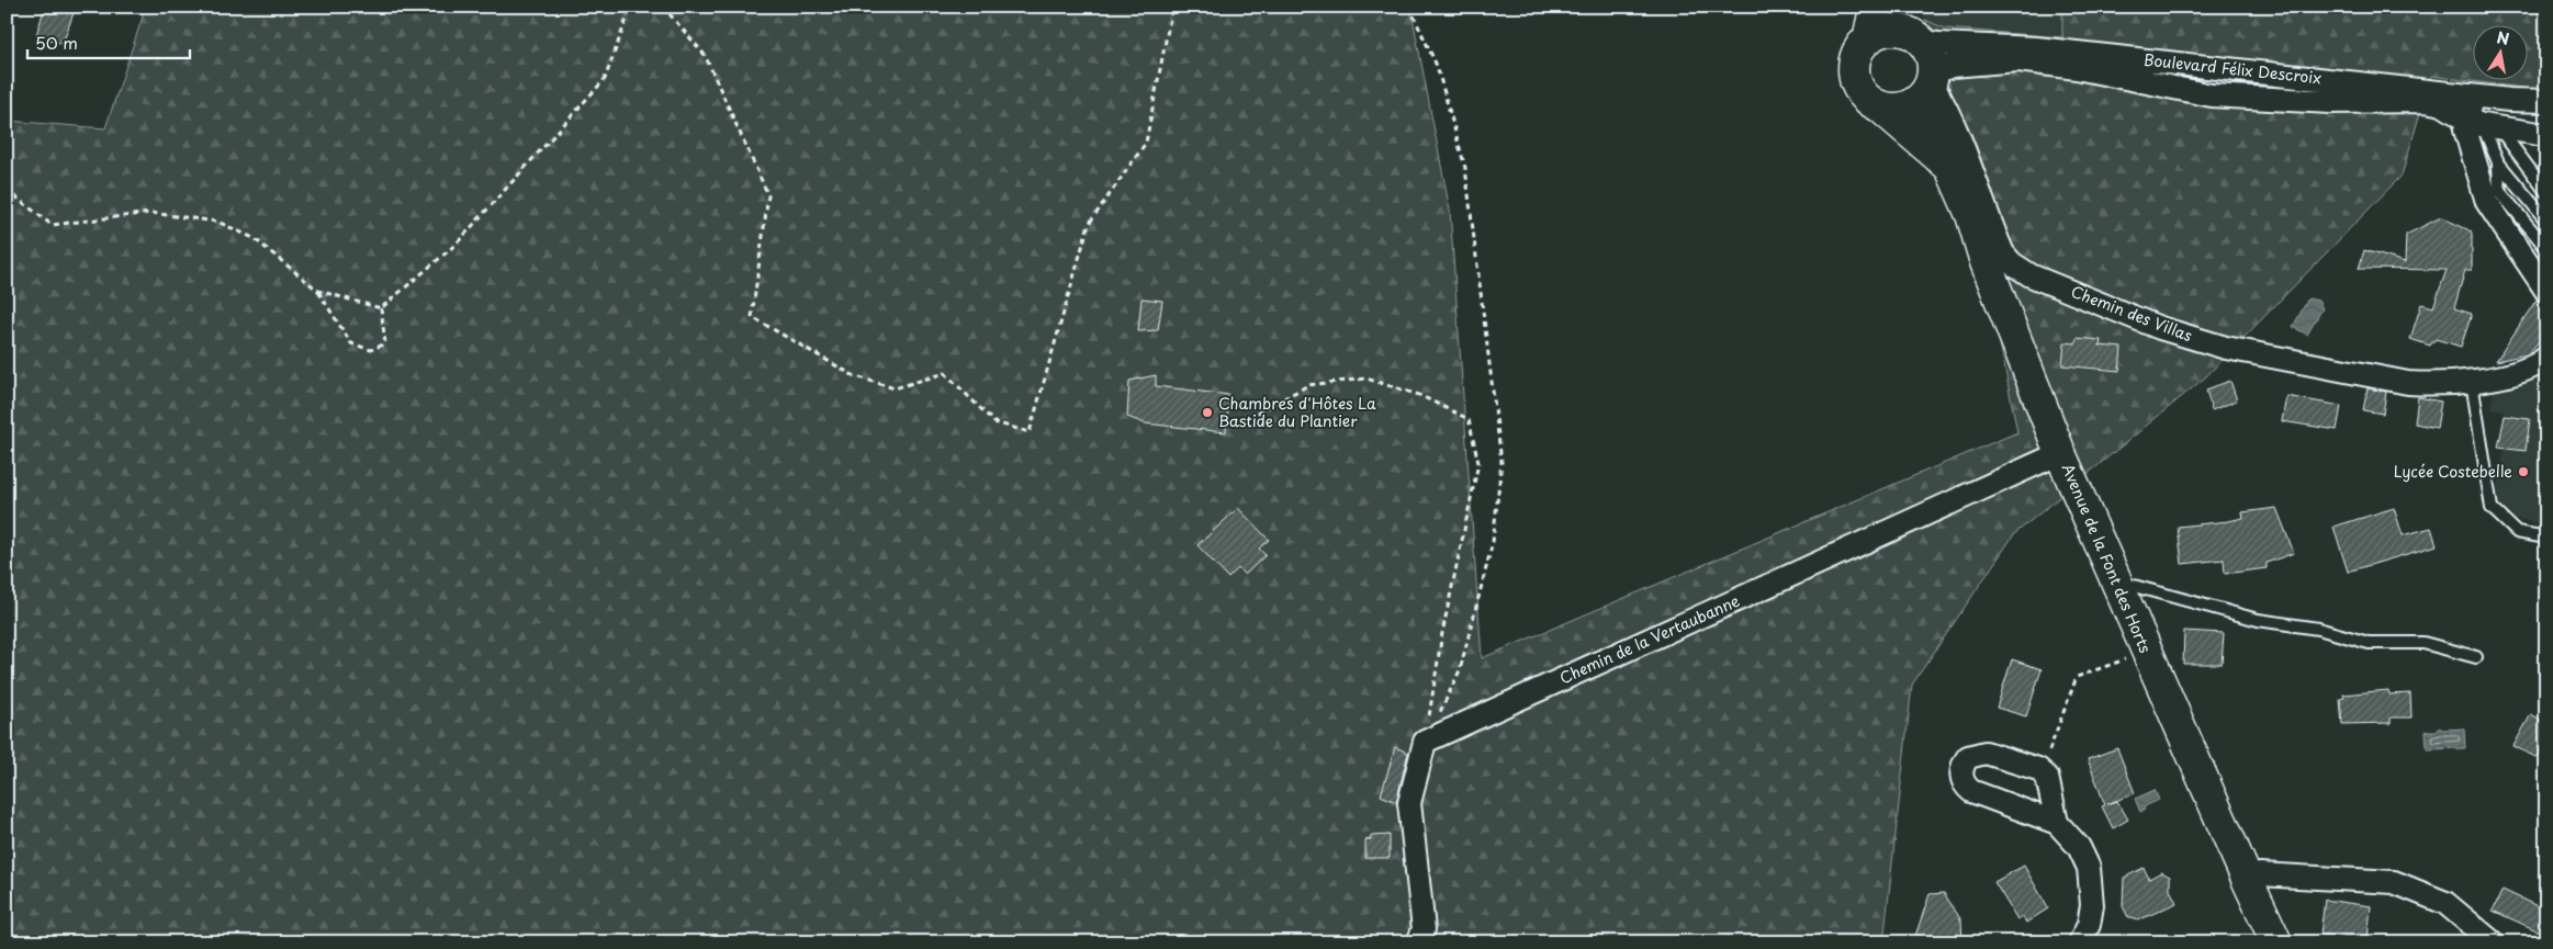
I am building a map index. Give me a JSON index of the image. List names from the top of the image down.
{
  "streets": {
    "main road": ["Avenue de la Font des Horts"],
    "street": ["Boulevard Félix Descroix", "Chemin des Villas", "Chemin de la Vertaubanne"]
  },
  "crossings": [
    ["Boulevard Félix Descroix", "Chemin des Villas"],
    ["Boulevard Félix Descroix", "Avenue de la Font des Horts"],
    ["Chemin des Villas", "Avenue de la Font des Horts"],
    ["Avenue de la Font des Horts", "Chemin de la Vertaubanne"]
  ],
  "places": ["Chambres d'Hôtes La Bastide du Plantier", "Lycée Costebelle"],
  "scale_bar": "50 m",
  "north": "top"
}
